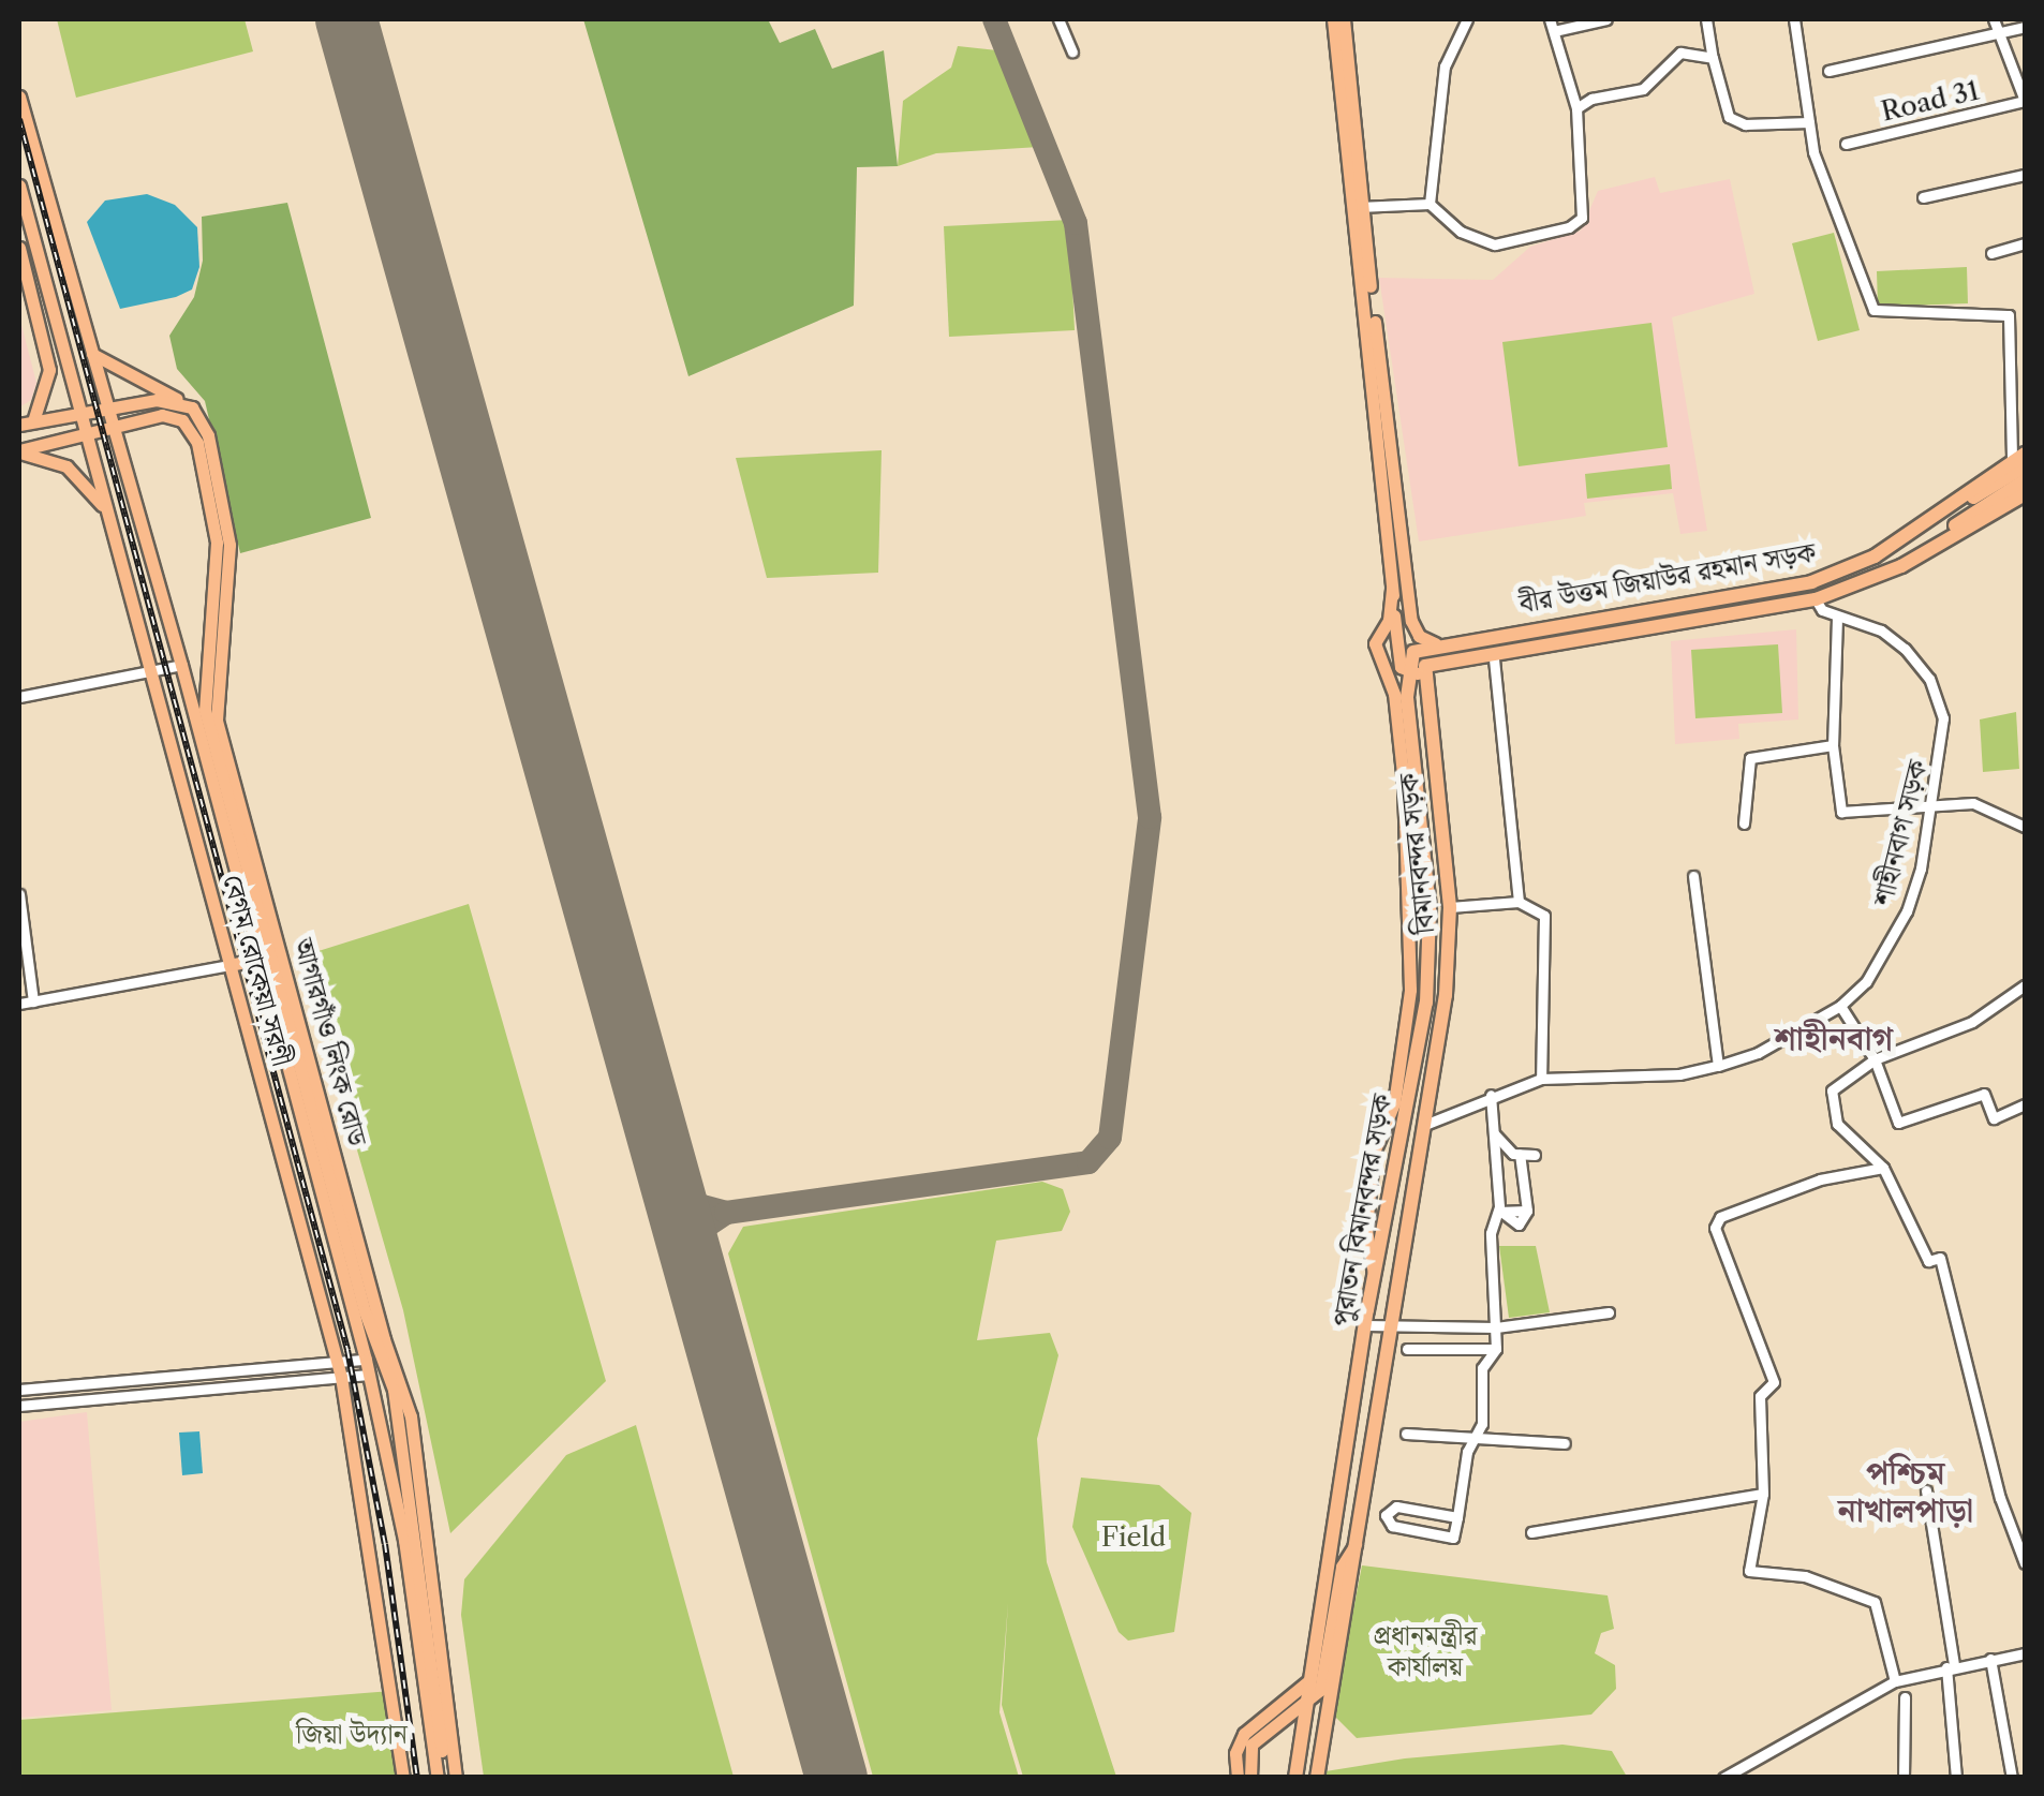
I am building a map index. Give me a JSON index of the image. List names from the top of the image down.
{
  "streets": {
    "highway": ["বীর উত্তম জিয়াউর রহমান সড়ক", "বিমানবন্দর সড়ক", "পুরাতন বিমানবন্দর সড়ক"],
    "main road": ["বেগম রোকেয়া সরণী", "আগারগাঁও লিংক রোড"],
    "street": ["Road 31", "শাহীনবাগ সড়ক"]
  },
  "crossings": [
    ["বীর উত্তম জিয়াউর রহমান সড়ক", "শাহীনবাগ সড়ক"],
    ["বীর উত্তম জিয়াউর রহমান সড়ক", "বিমানবন্দর সড়ক"],
    ["বীর উত্তম জিয়াউর রহমান সড়ক", "পুরাতন বিমানবন্দর সড়ক"],
    ["শাহীনবাগ সড়ক", "বিমানবন্দর সড়ক"],
    ["বিমানবন্দর সড়ক", "পুরাতন বিমানবন্দর সড়ক"],
    ["বেগম রোকেয়া সরণী", "আগারগাঁও লিংক রোড"]
  ],
  "districts": ["শাহীনবাগ", "পশ্চিম নাখালপাড়া"],
  "parks": ["Field", "প্রধানমন্ত্রীর কার্যালয়", "জিয়া উদ্যান"]
}
